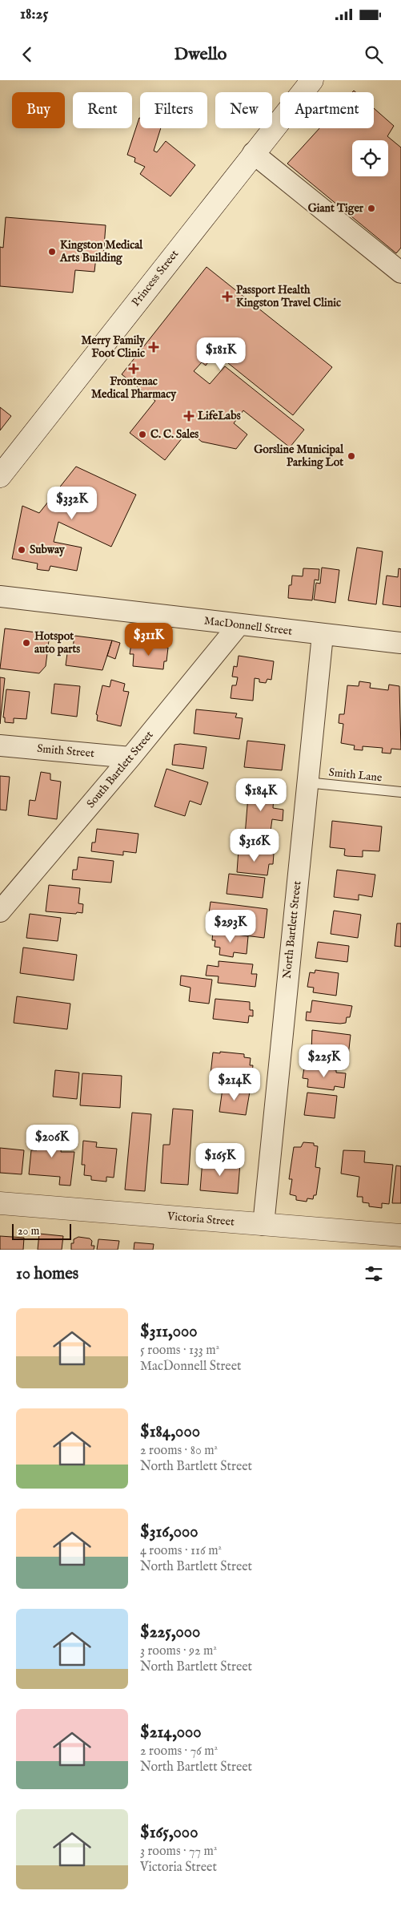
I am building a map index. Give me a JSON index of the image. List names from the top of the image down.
{
  "streets": {
    "main road": ["Princess Street", "Victoria Street"],
    "street": [
      "MacDonnell Street",
      "Smith Street",
      "South Bartlett Street",
      "North Bartlett Street"
    ],
    "lane": ["Smith Lane"]
  },
  "crossings": [
    ["MacDonnell Street", "South Bartlett Street"],
    ["MacDonnell Street", "North Bartlett Street"],
    ["Smith Street", "South Bartlett Street"],
    ["Smith Lane", "North Bartlett Street"],
    ["North Bartlett Street", "Victoria Street"]
  ],
  "places": {
    "other": [
      "Giant Tiger",
      "Kingston Medical Arts Building",
      "C. C. Sales",
      "Gorsline Municipal Parking Lot",
      "Subway",
      "Hotspot auto parts"
    ],
    "health": [
      "Passport Health Kingston Travel Clinic",
      "Merry Family Foot Clinic",
      "Frontenac Medical Pharmacy",
      "LifeLabs"
    ]
  },
  "scale_bar": "20 m",
  "page": {
    "status": "18:25",
    "header": "Dwello",
    "chip": [
      "Buy",
      "Rent",
      "Filters",
      "New",
      "Apartment"
    ],
    "price": [
      "$181K",
      "$332K",
      "$311K",
      "$184K",
      "$316K",
      "$293K",
      "$225K",
      "$214K",
      "$206K",
      "$165K"
    ],
    "scale": "20 m",
    "heading": "10 homes",
    "list": [
      {
        "name": "$311,000",
        "note": "5 rooms · 133 m² · MacDonnell Street"
      },
      {
        "name": "$184,000",
        "note": "2 rooms · 80 m² · North Bartlett Street"
      },
      {
        "name": "$316,000",
        "note": "4 rooms · 116 m² · North Bartlett Street"
      },
      {
        "name": "$225,000",
        "note": "3 rooms · 92 m² · North Bartlett Street"
      },
      {
        "name": "$214,000",
        "note": "2 rooms · 76 m² · North Bartlett Street"
      },
      {
        "name": "$165,000",
        "note": "3 rooms · 77 m² · Victoria Street"
      }
    ]
  }
}
